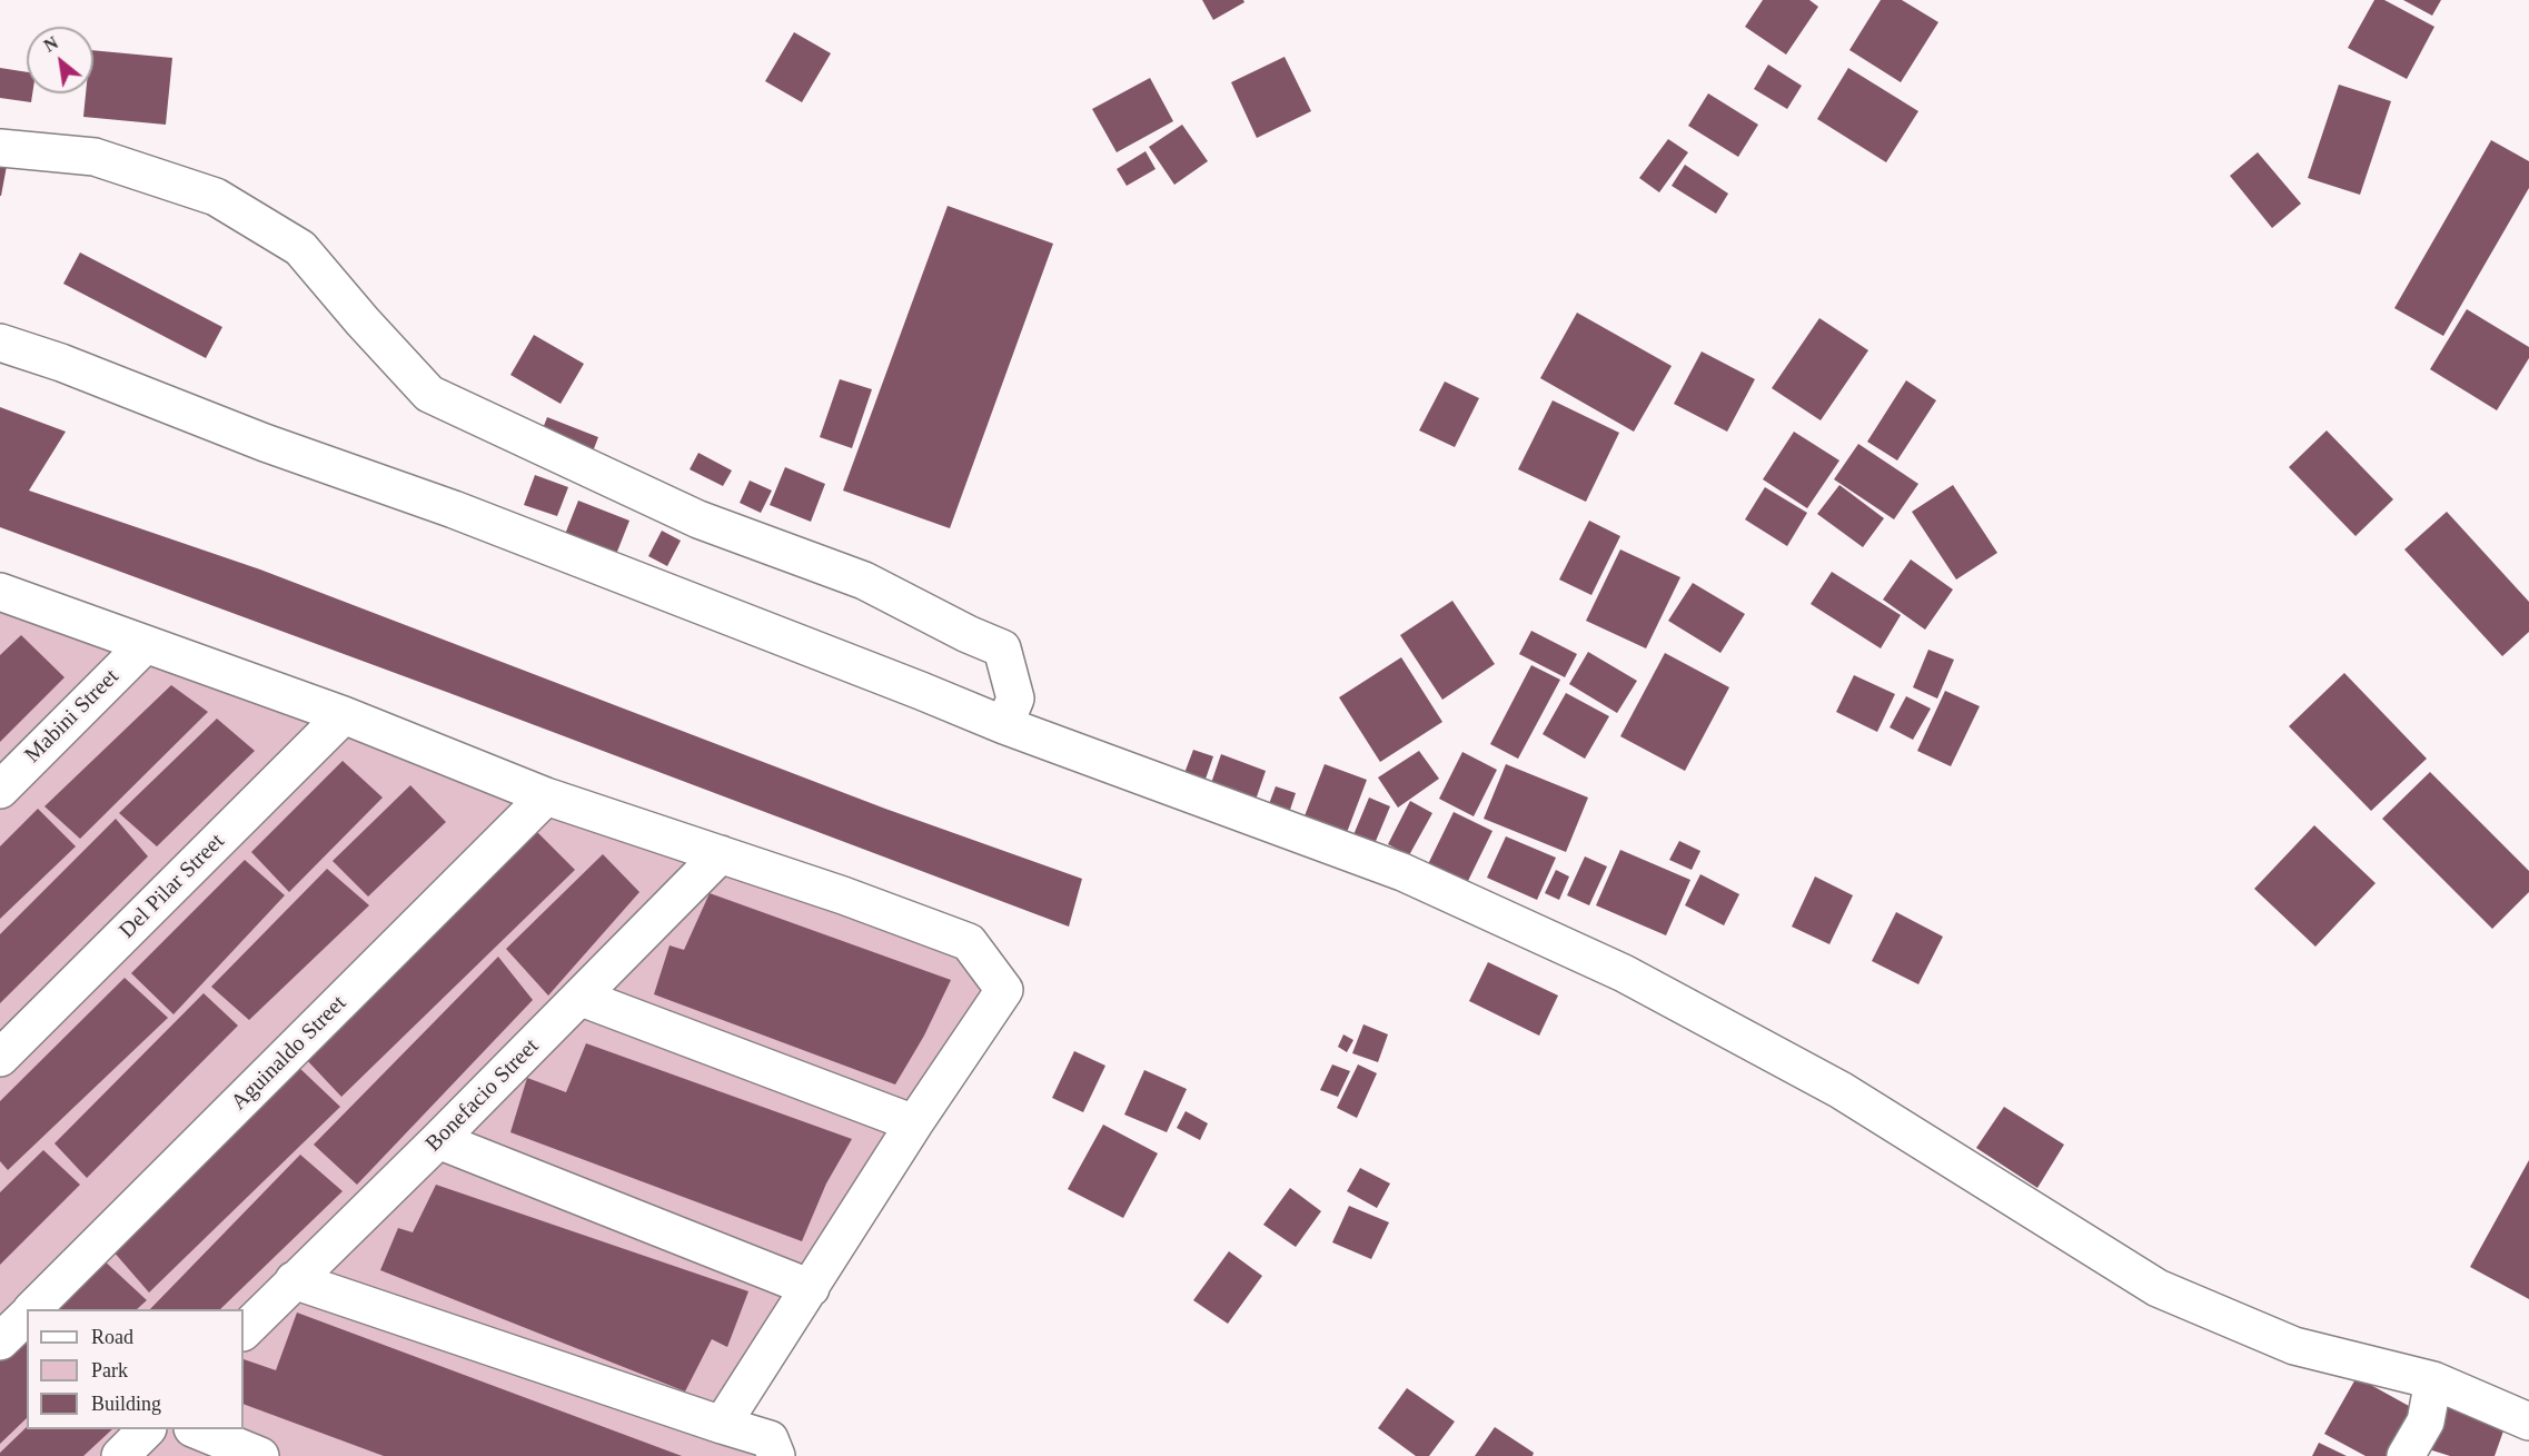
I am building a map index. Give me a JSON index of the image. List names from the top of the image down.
{
  "streets": {
    "street": [
      "Mabini Street",
      "Del Pilar Street",
      "Aguinaldo Street",
      "Bonefacio Street"
    ]
  },
  "legend": ["Road", "Park", "Building"],
  "north": "top left"
}
